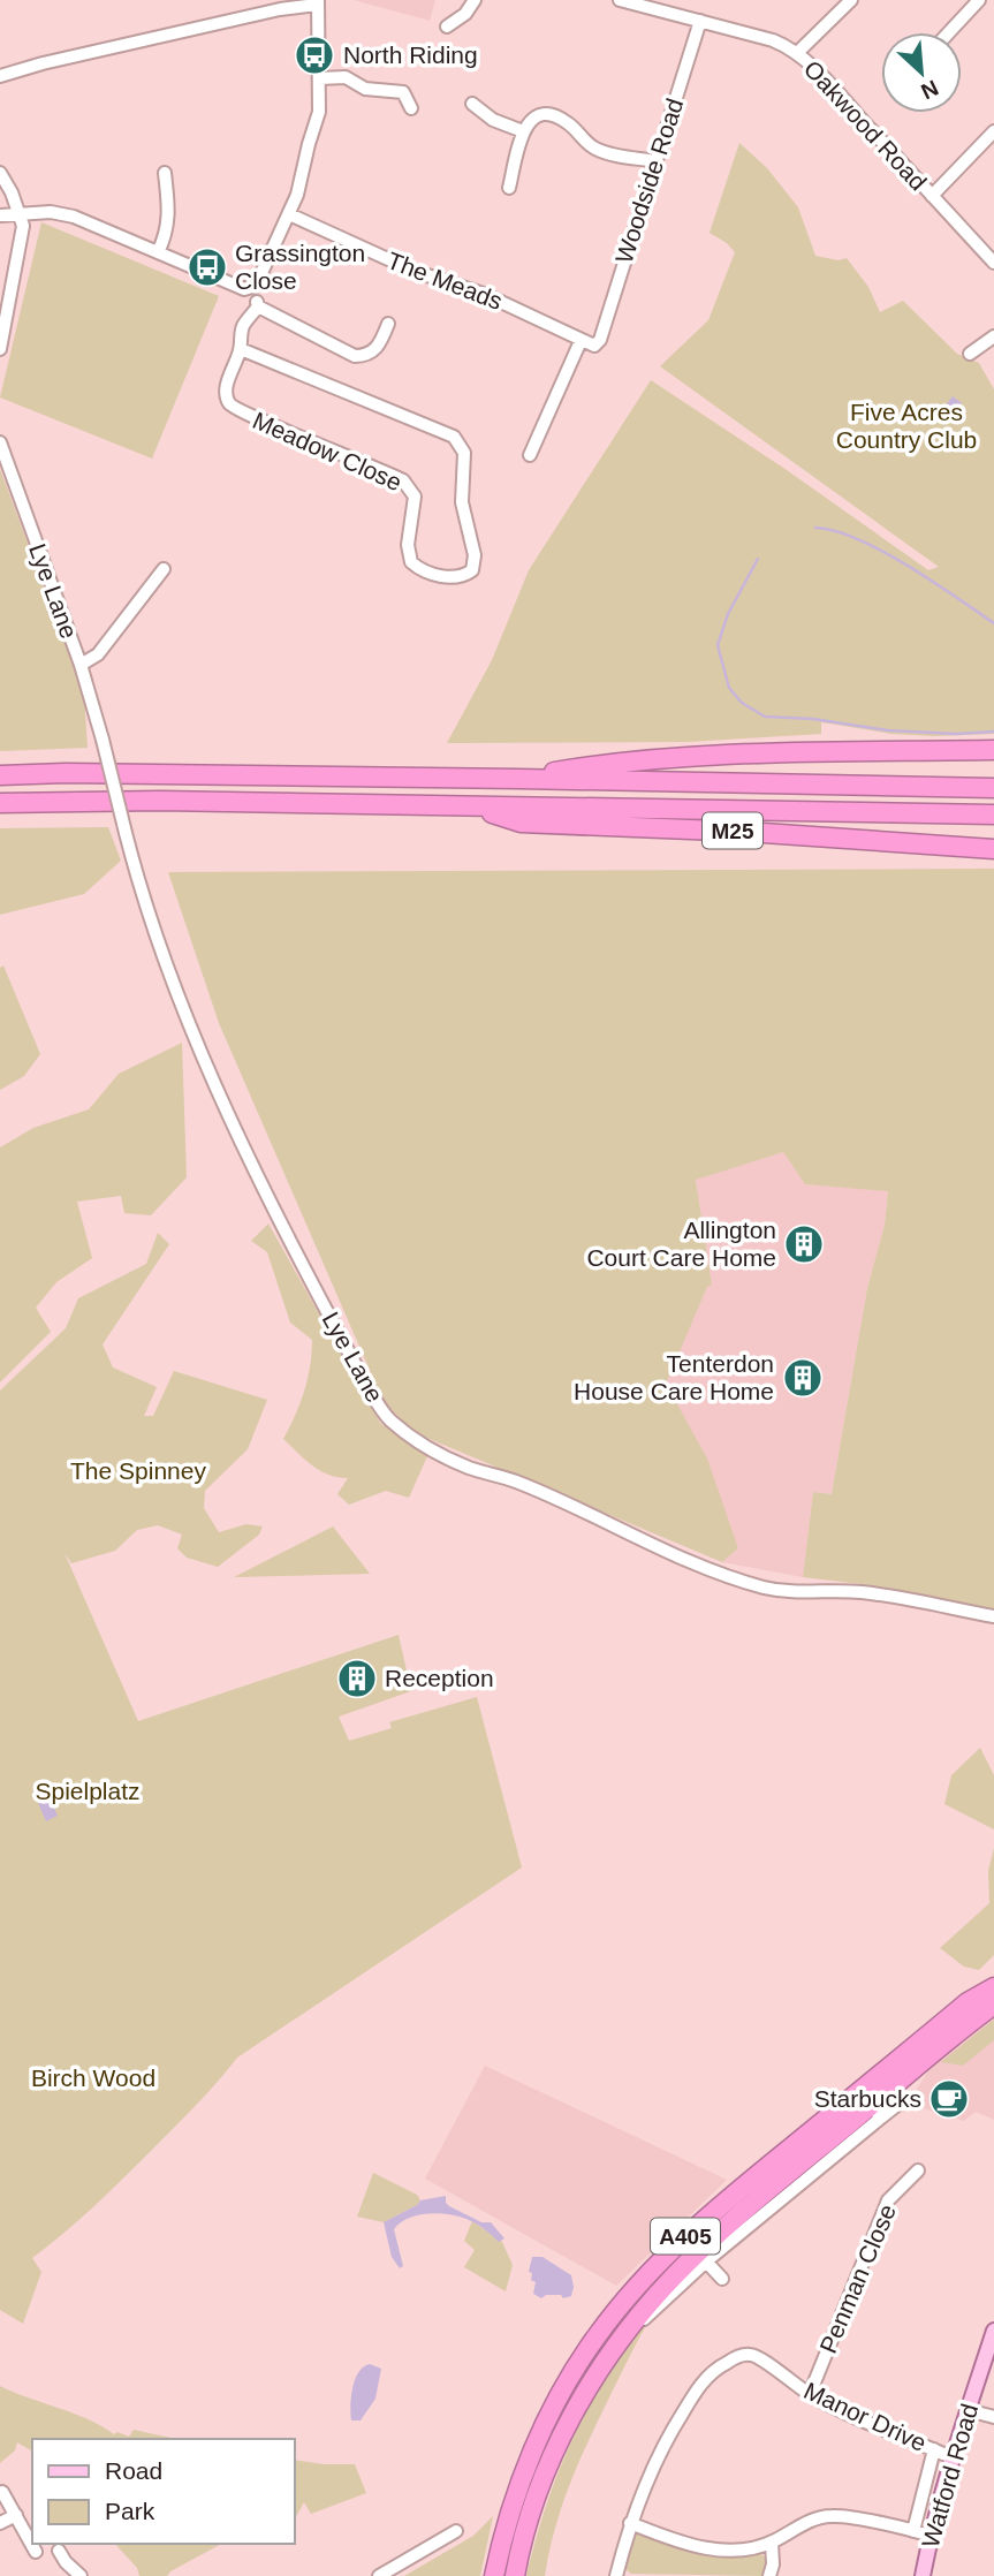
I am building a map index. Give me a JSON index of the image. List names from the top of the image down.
{
  "streets": {
    "highway": ["M25", "A405"],
    "main road": ["Watford Road"],
    "street": [
      "Oakwood Road",
      "Woodside Road",
      "The Meads",
      "Meadow Close",
      "Lye Lane",
      "Penman Close",
      "Manor Drive"
    ]
  },
  "crossings": [
    ["Oakwood Road", "Woodside Road"],
    ["Woodside Road", "The Meads"],
    ["Penman Close", "Manor Drive"],
    ["Manor Drive", "Watford Road"]
  ],
  "parks": [
    "Five Acres Country Club",
    "The Spinney",
    "Spielplatz",
    "Birch Wood"
  ],
  "places": {
    "bus stop": ["North Riding", "Grassington Close"],
    "building": ["Allington Court Care Home", "Tenterdon House Care Home", "Reception"],
    "cafe": ["Starbucks"]
  },
  "legend": ["Road", "Park"],
  "north": "bottom right"
}
